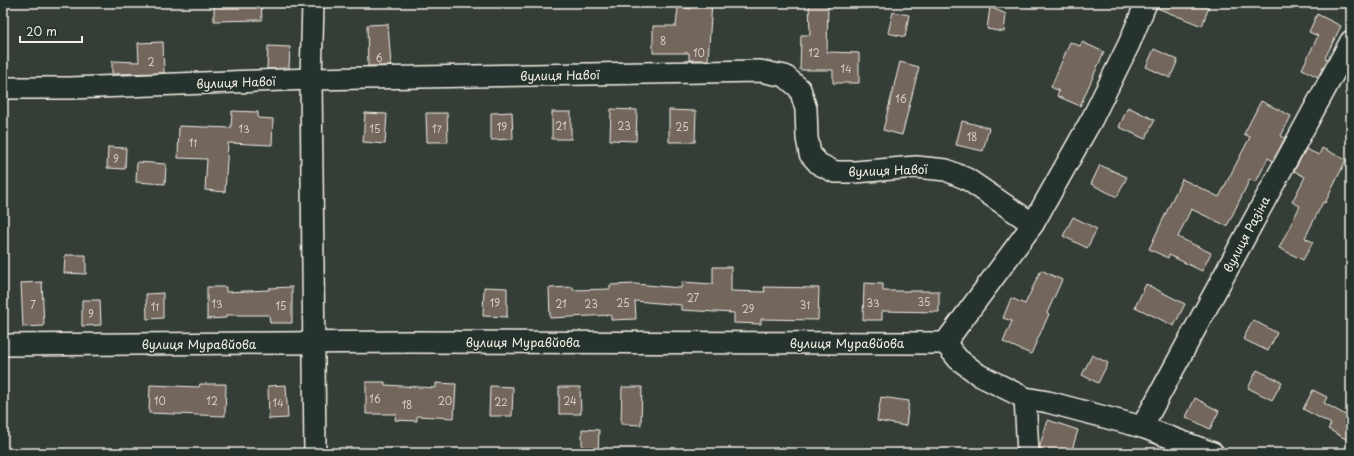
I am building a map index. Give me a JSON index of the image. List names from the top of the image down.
{
  "streets": {
    "street": ["вулиця Навої", "вулиця Разіна", "вулиця Муравйова"]
  },
  "house_numbers": [
    "8",
    "10",
    "12",
    "6",
    "2",
    "14",
    "16",
    "21",
    "23",
    "19",
    "25",
    "13",
    "15",
    "17",
    "18",
    "11",
    "9",
    "27",
    "35",
    "19",
    "25",
    "33",
    "13",
    "21",
    "23",
    "7",
    "31",
    "15",
    "11",
    "29",
    "9",
    "16",
    "10",
    "12",
    "20",
    "24",
    "22",
    "14",
    "18"
  ],
  "scale_bar": "20 m"
}
